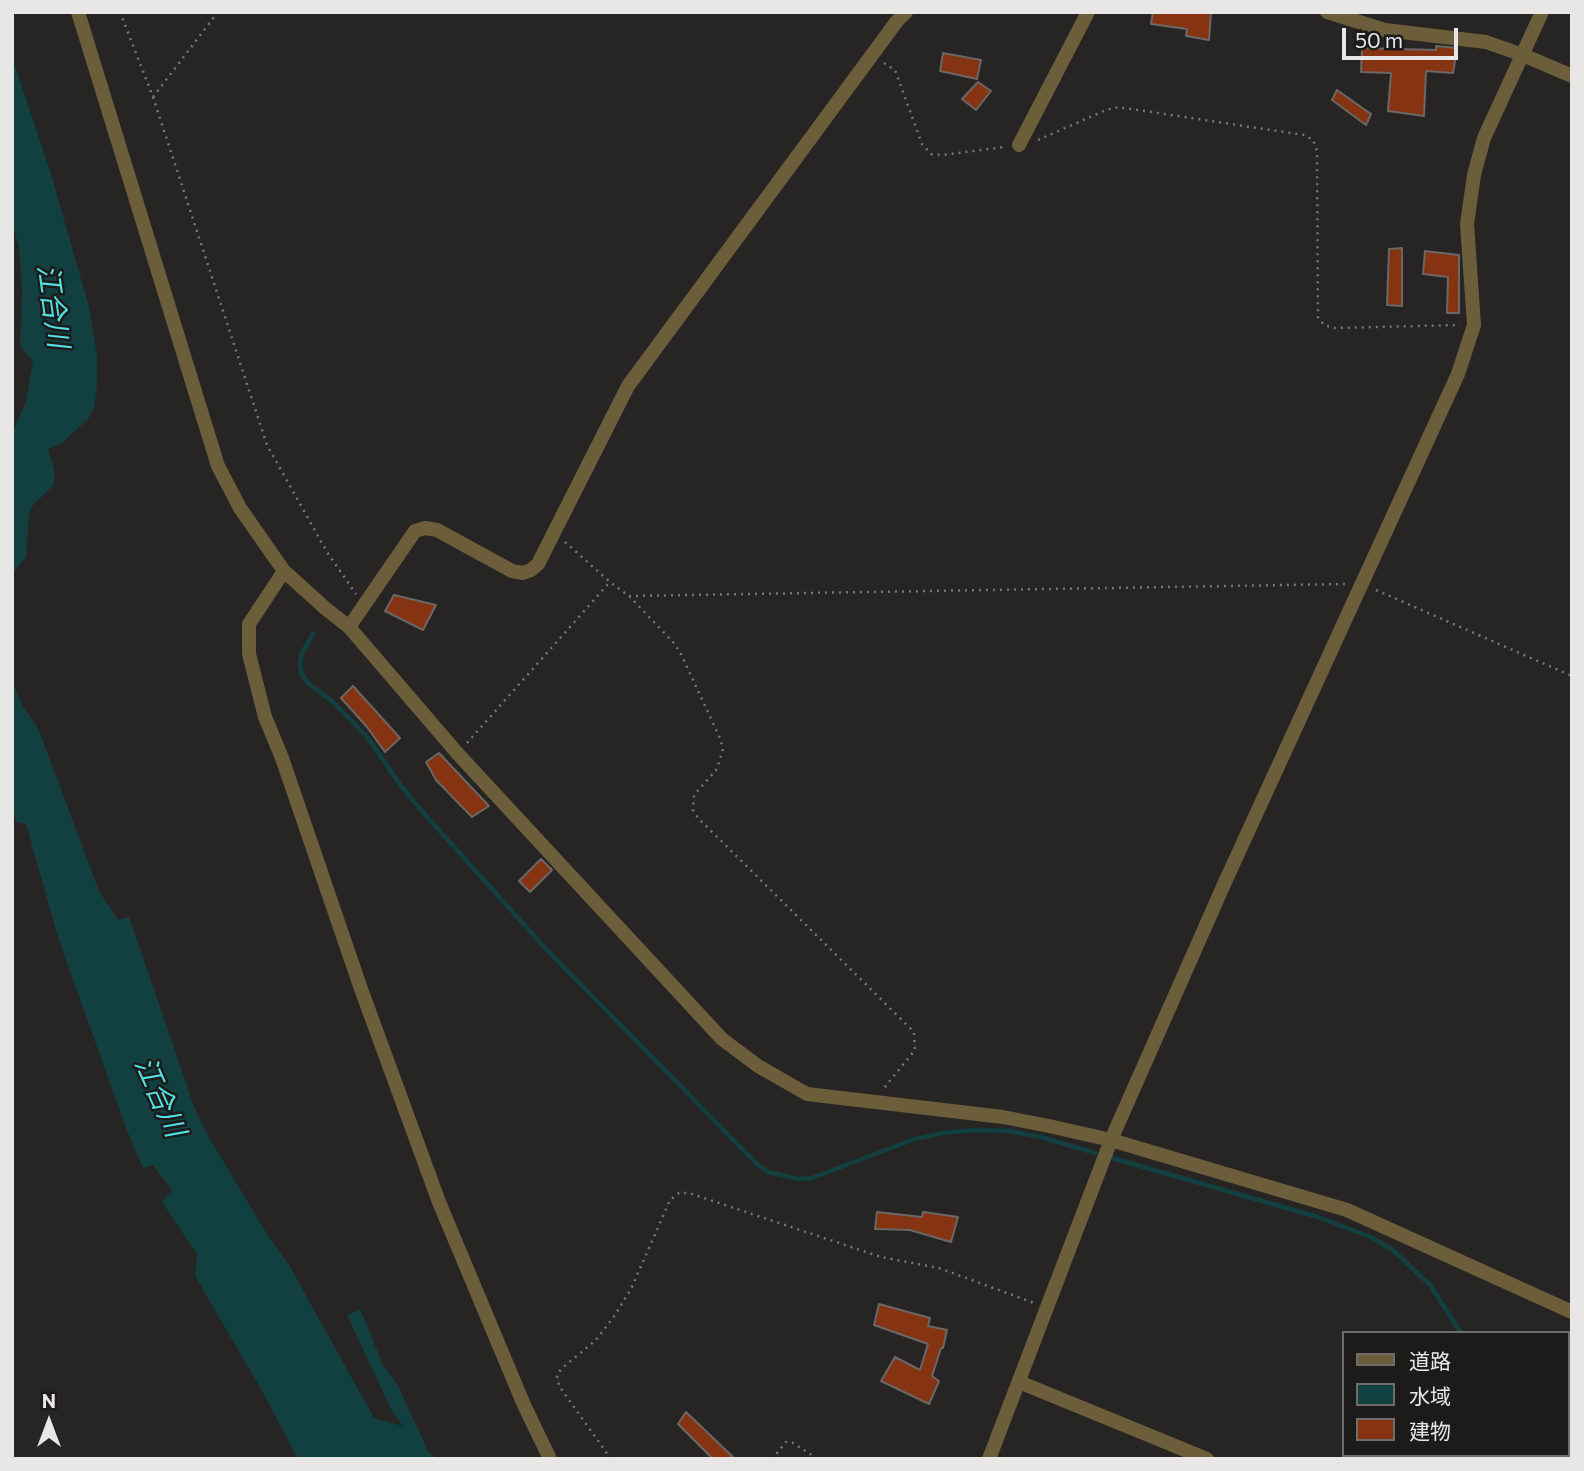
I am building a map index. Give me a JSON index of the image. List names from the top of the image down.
{
  "water": ["江合川"],
  "legend": ["道路", "水域", "建物"],
  "scale_bar": "50 m",
  "north": "top"
}
